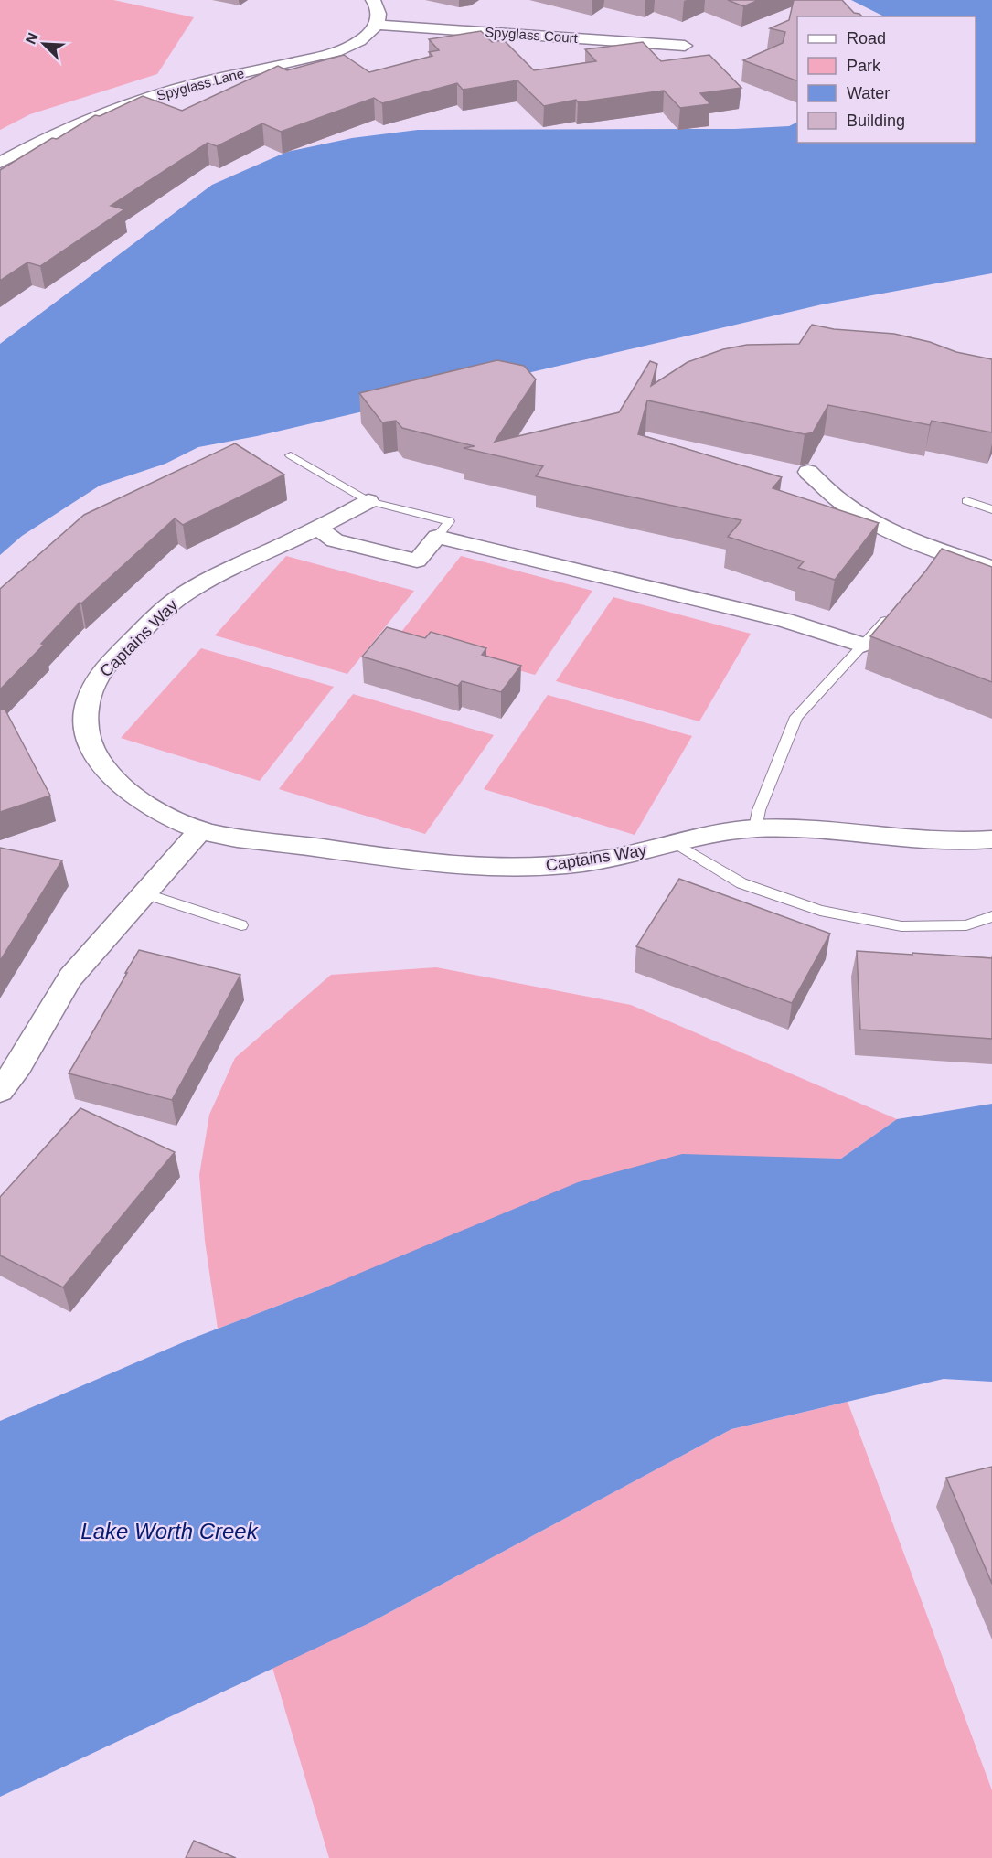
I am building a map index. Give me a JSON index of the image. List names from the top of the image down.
{
  "streets": {
    "street": ["Spyglass Court", "Spyglass Lane", "Captains Way"]
  },
  "crossings": [
    ["Spyglass Court", "Spyglass Lane"]
  ],
  "water": ["Lake Worth Creek"],
  "legend": [
    "Road",
    "Park",
    "Water",
    "Building"
  ],
  "north": "top left"
}
